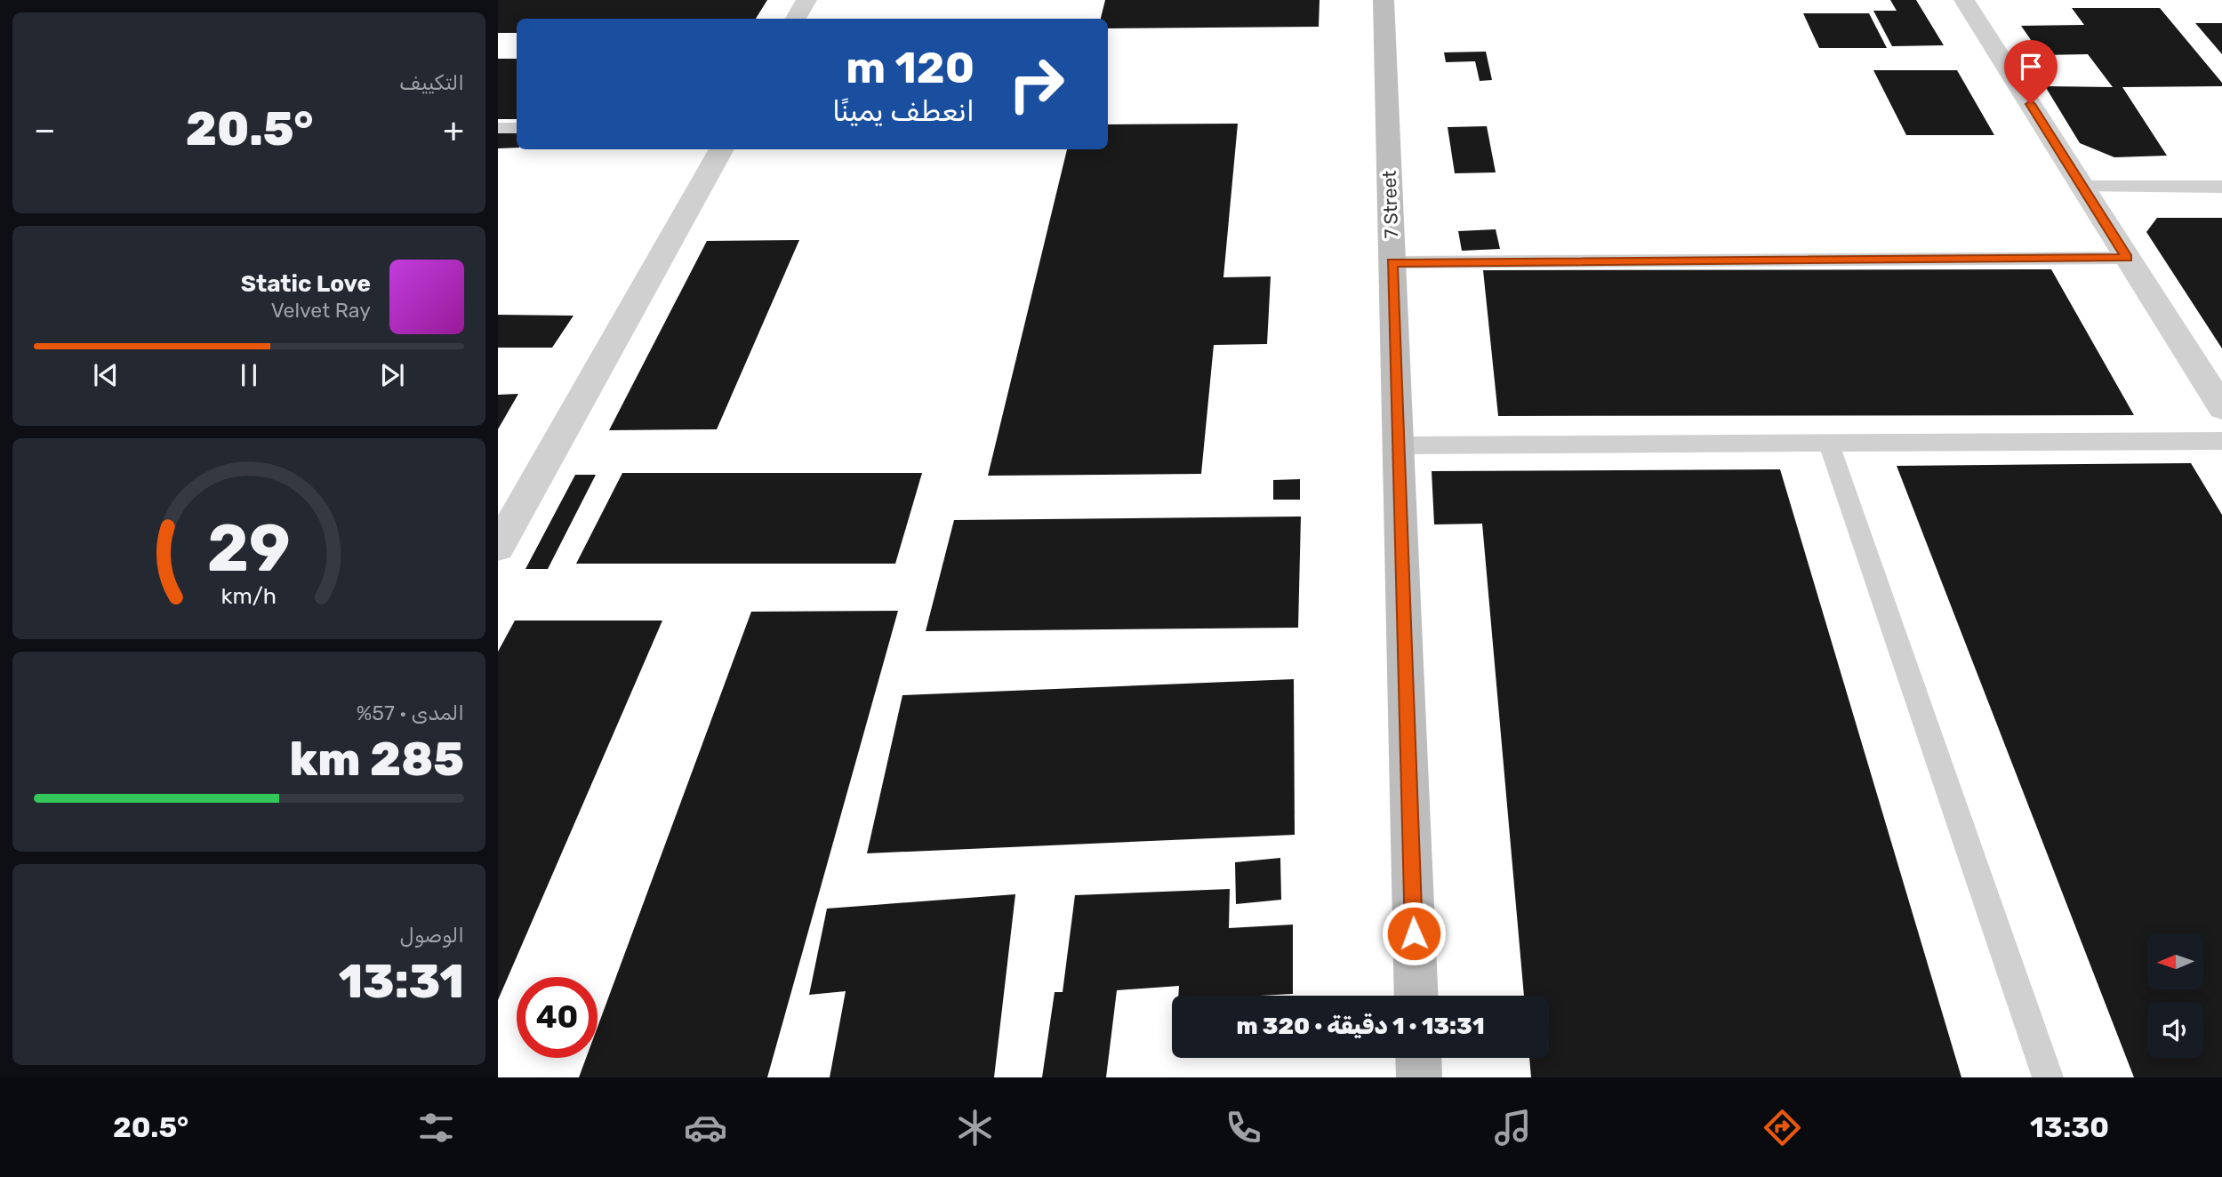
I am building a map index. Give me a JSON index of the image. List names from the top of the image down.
{
  "streets": {
    "street": ["7 Street"]
  },
  "north": "left",
  "page": {
    "tile": [
      "التكييف",
      ["المدى · 57%", "285 km"],
      ["الوصول", "13:31"]
    ],
    "turn": ["120 m", "انعطف يمينًا"],
    "heat": ["−", "20.5°", "+"],
    "song": ["Static Love", "Velvet Ray"],
    "limit": "40",
    "trip": "13:31 · 1 دقيقة · 320 m",
    "tabs": ["13:30", "20.5°"],
    "gauge": ["29", "km/h"]
  }
}
